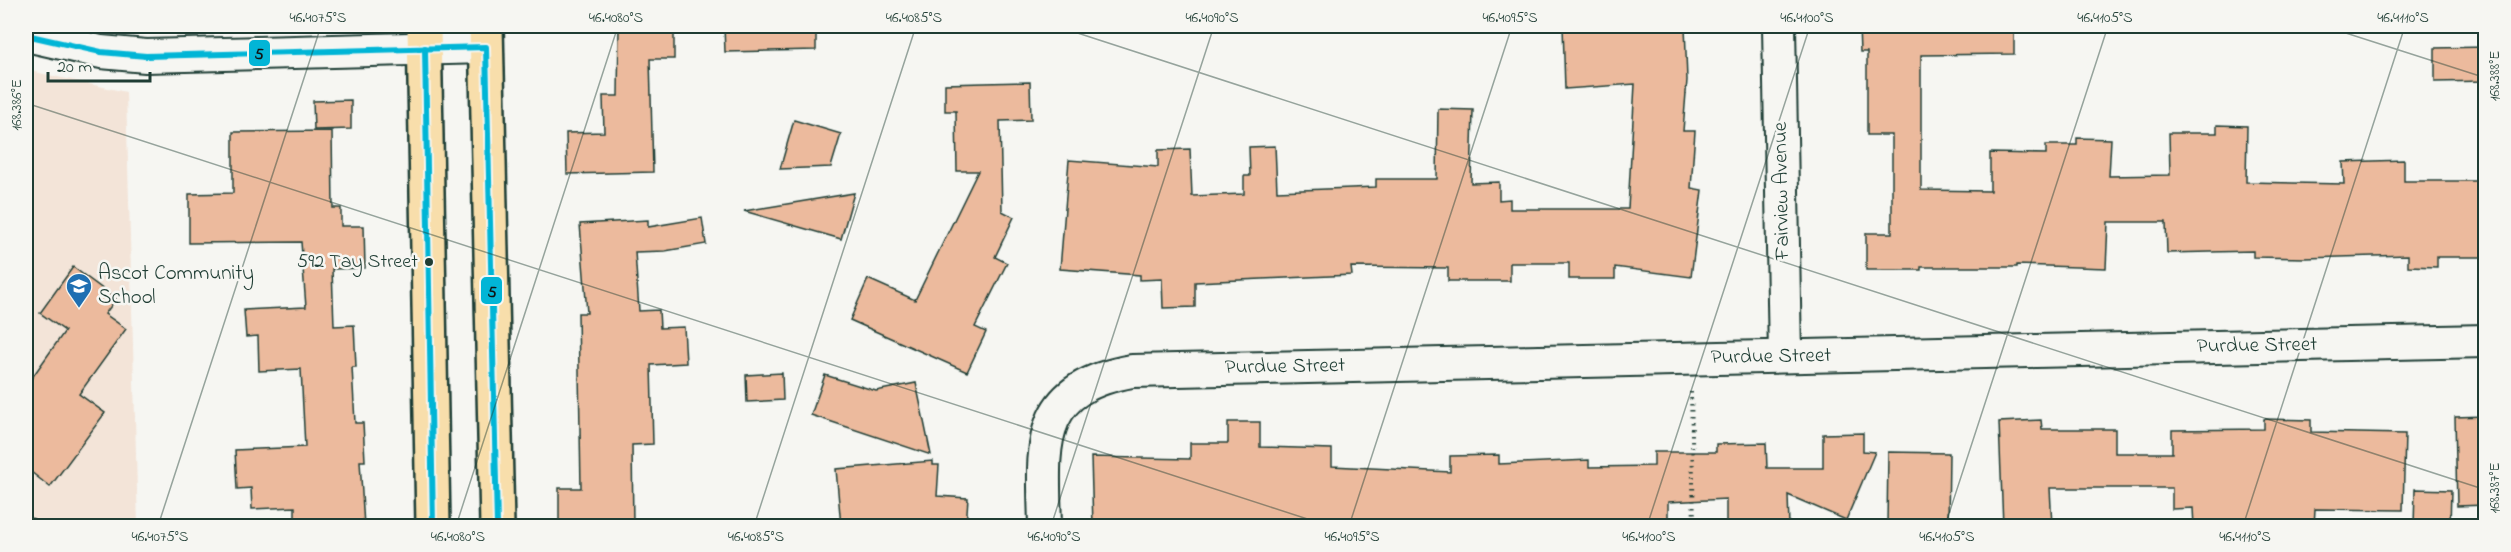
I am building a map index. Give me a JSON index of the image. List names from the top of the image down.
{
  "streets": {
    "street": ["Fairview Avenue", "Purdue Street"]
  },
  "crossings": [
    ["Fairview Avenue", "Purdue Street"]
  ],
  "places": {
    "other": ["592 Tay Street"],
    "school or university": ["Ascot Community School"]
  },
  "lines": ["transit line 5"],
  "scale_bar": "20 m",
  "coordinates": [
    "46.4075°S",
    "46.4080°S",
    "46.4085°S",
    "46.4090°S",
    "46.4095°S",
    "46.4100°S",
    "46.4105°S",
    "46.4110°S",
    "168.388°E",
    "168.386°E",
    "168.387°E"
  ]
}
